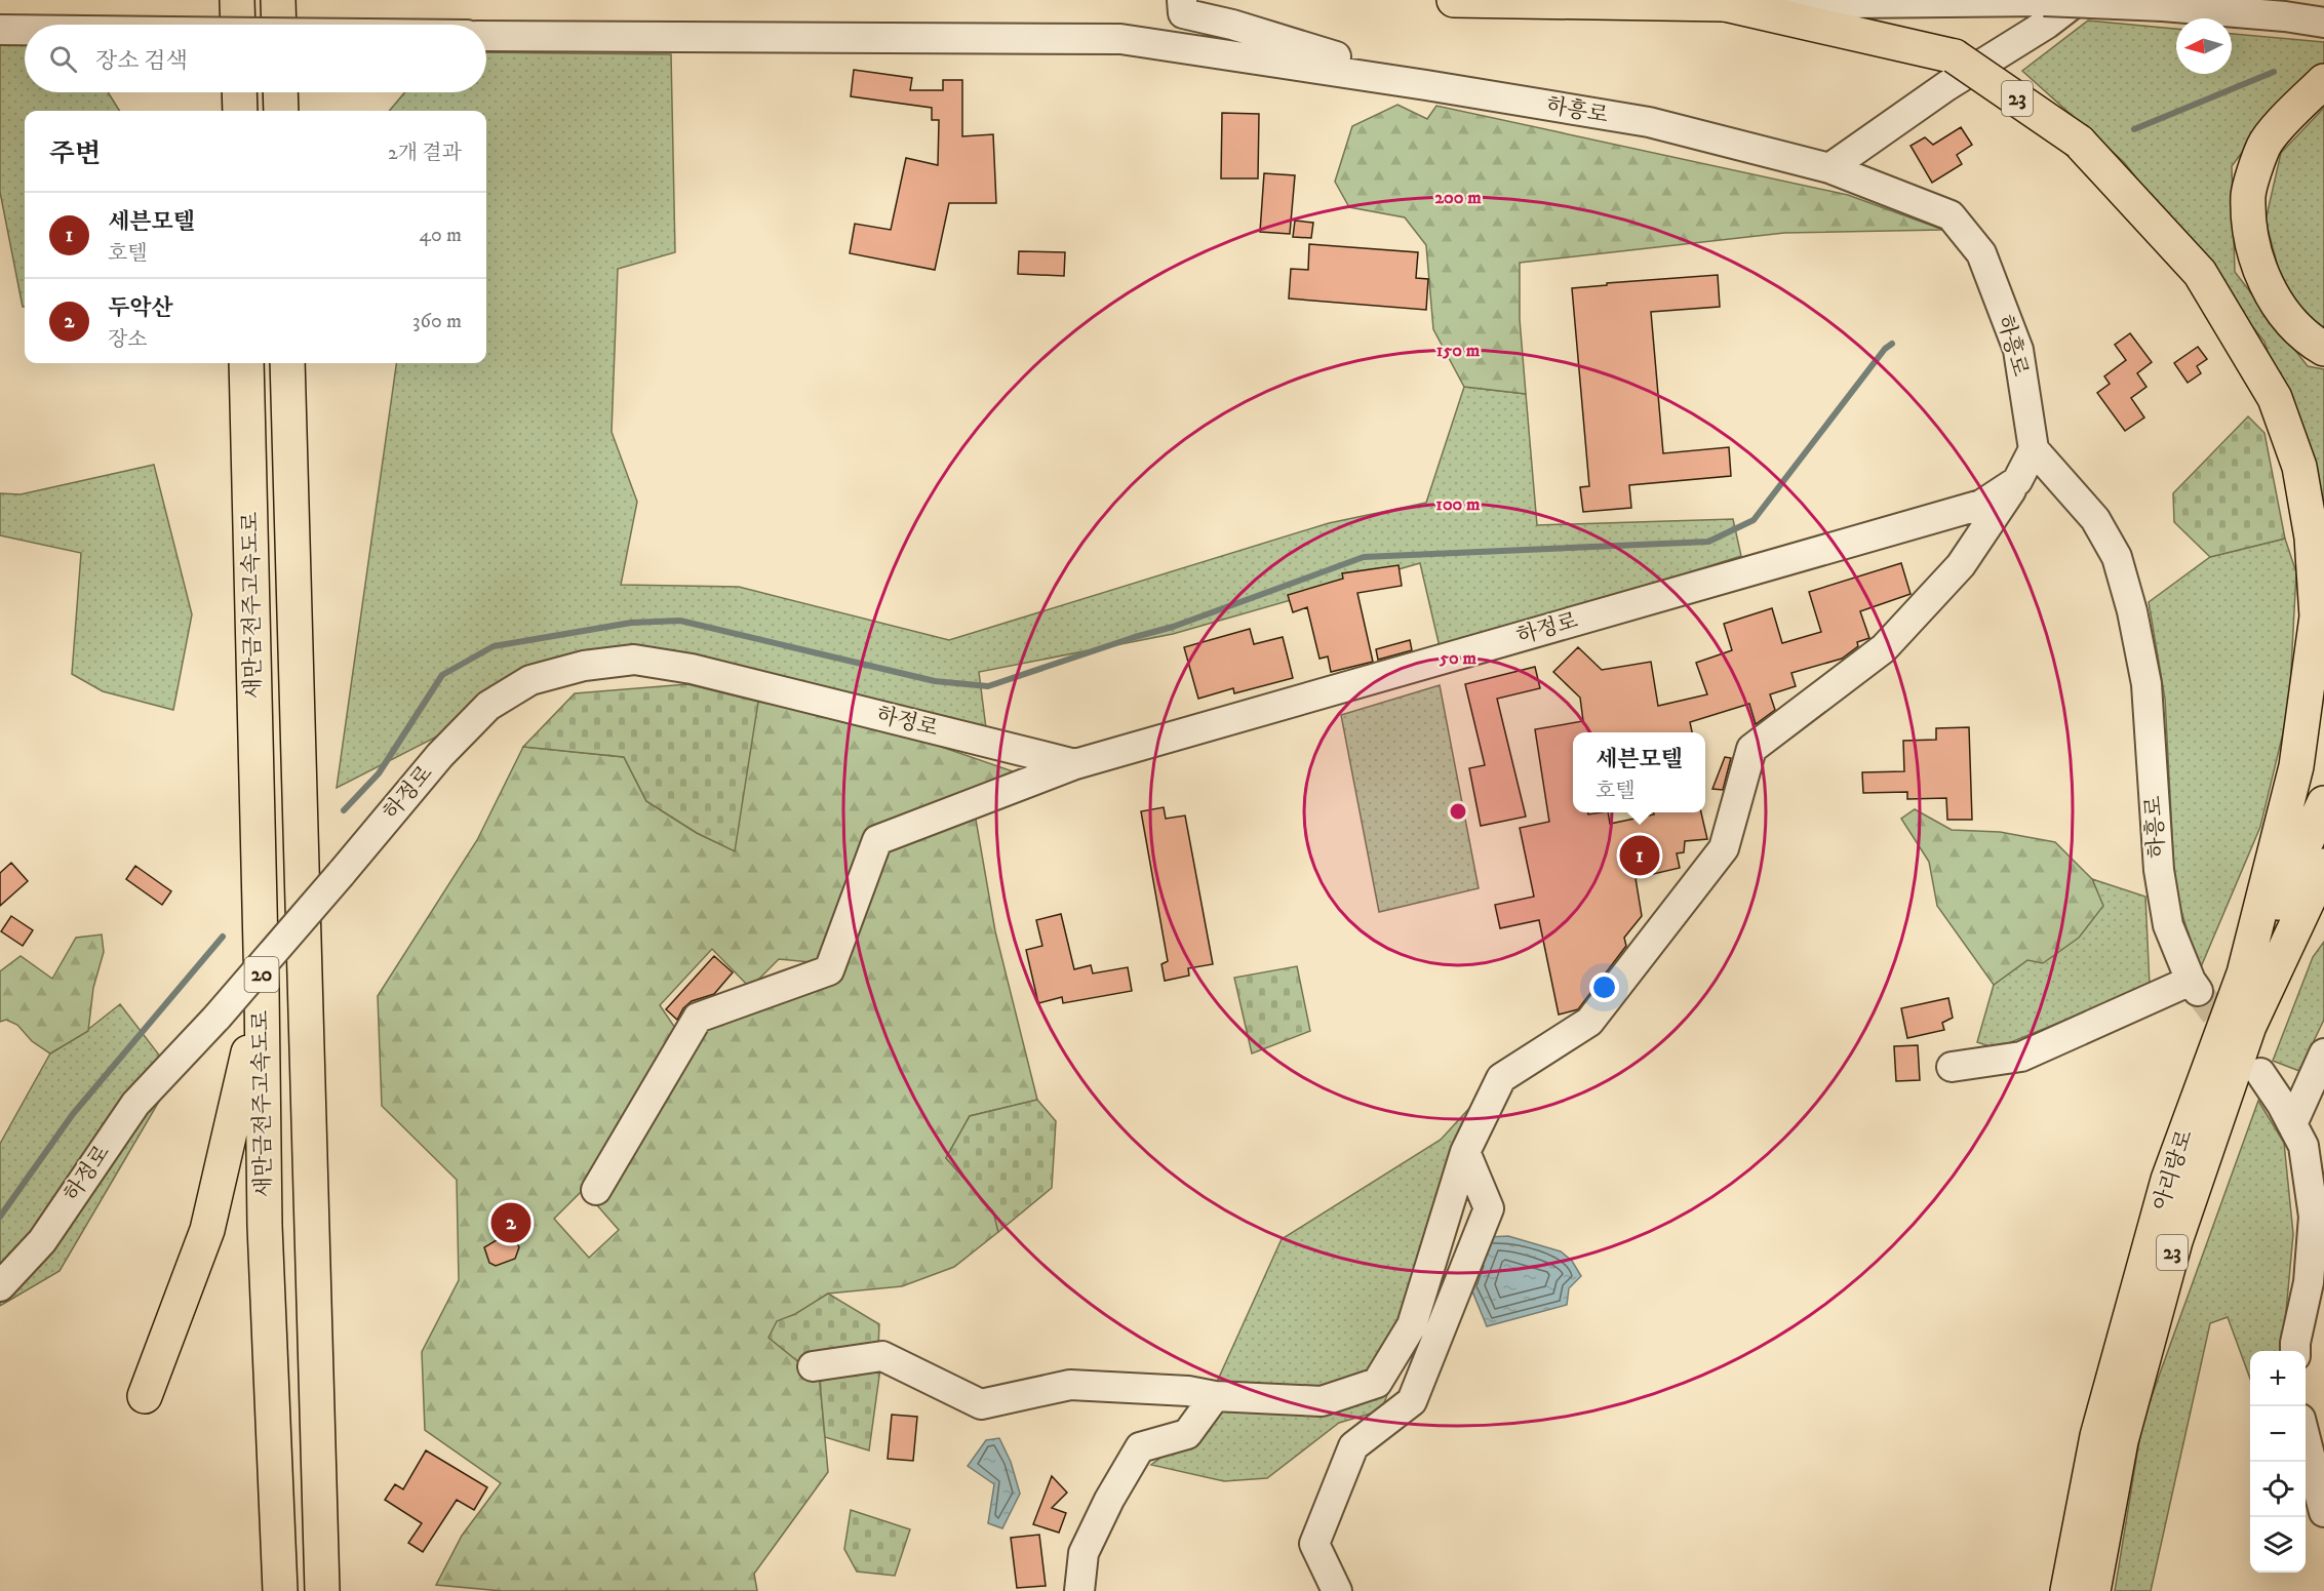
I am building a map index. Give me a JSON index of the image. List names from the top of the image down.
{
  "streets": {
    "main road": [
      "23",
      "새만금전주고속도로",
      "20",
      "아리랑로"
    ],
    "street": ["하흥로", "하정로"]
  },
  "crossings": [
    ["23", "아리랑로"],
    ["하흥로", "하정로"]
  ],
  "north": "left",
  "page": {
    "search": "장소 검색",
    "heading": ["주변", "2개 결과"],
    "list": [
      {
        "mark": "1",
        "name": "세븐모텔",
        "note": "호텔",
        "value": "40 m"
      },
      {
        "mark": "2",
        "name": "두악산",
        "note": "장소",
        "value": "360 m"
      }
    ],
    "popup": ["세븐모텔", "호텔"],
    "pins": ["1", "2"],
    "map_buttons": ["+", "−"]
  },
  "rings": [
    "200 m",
    "150 m",
    "100 m",
    "50 m"
  ]
}
